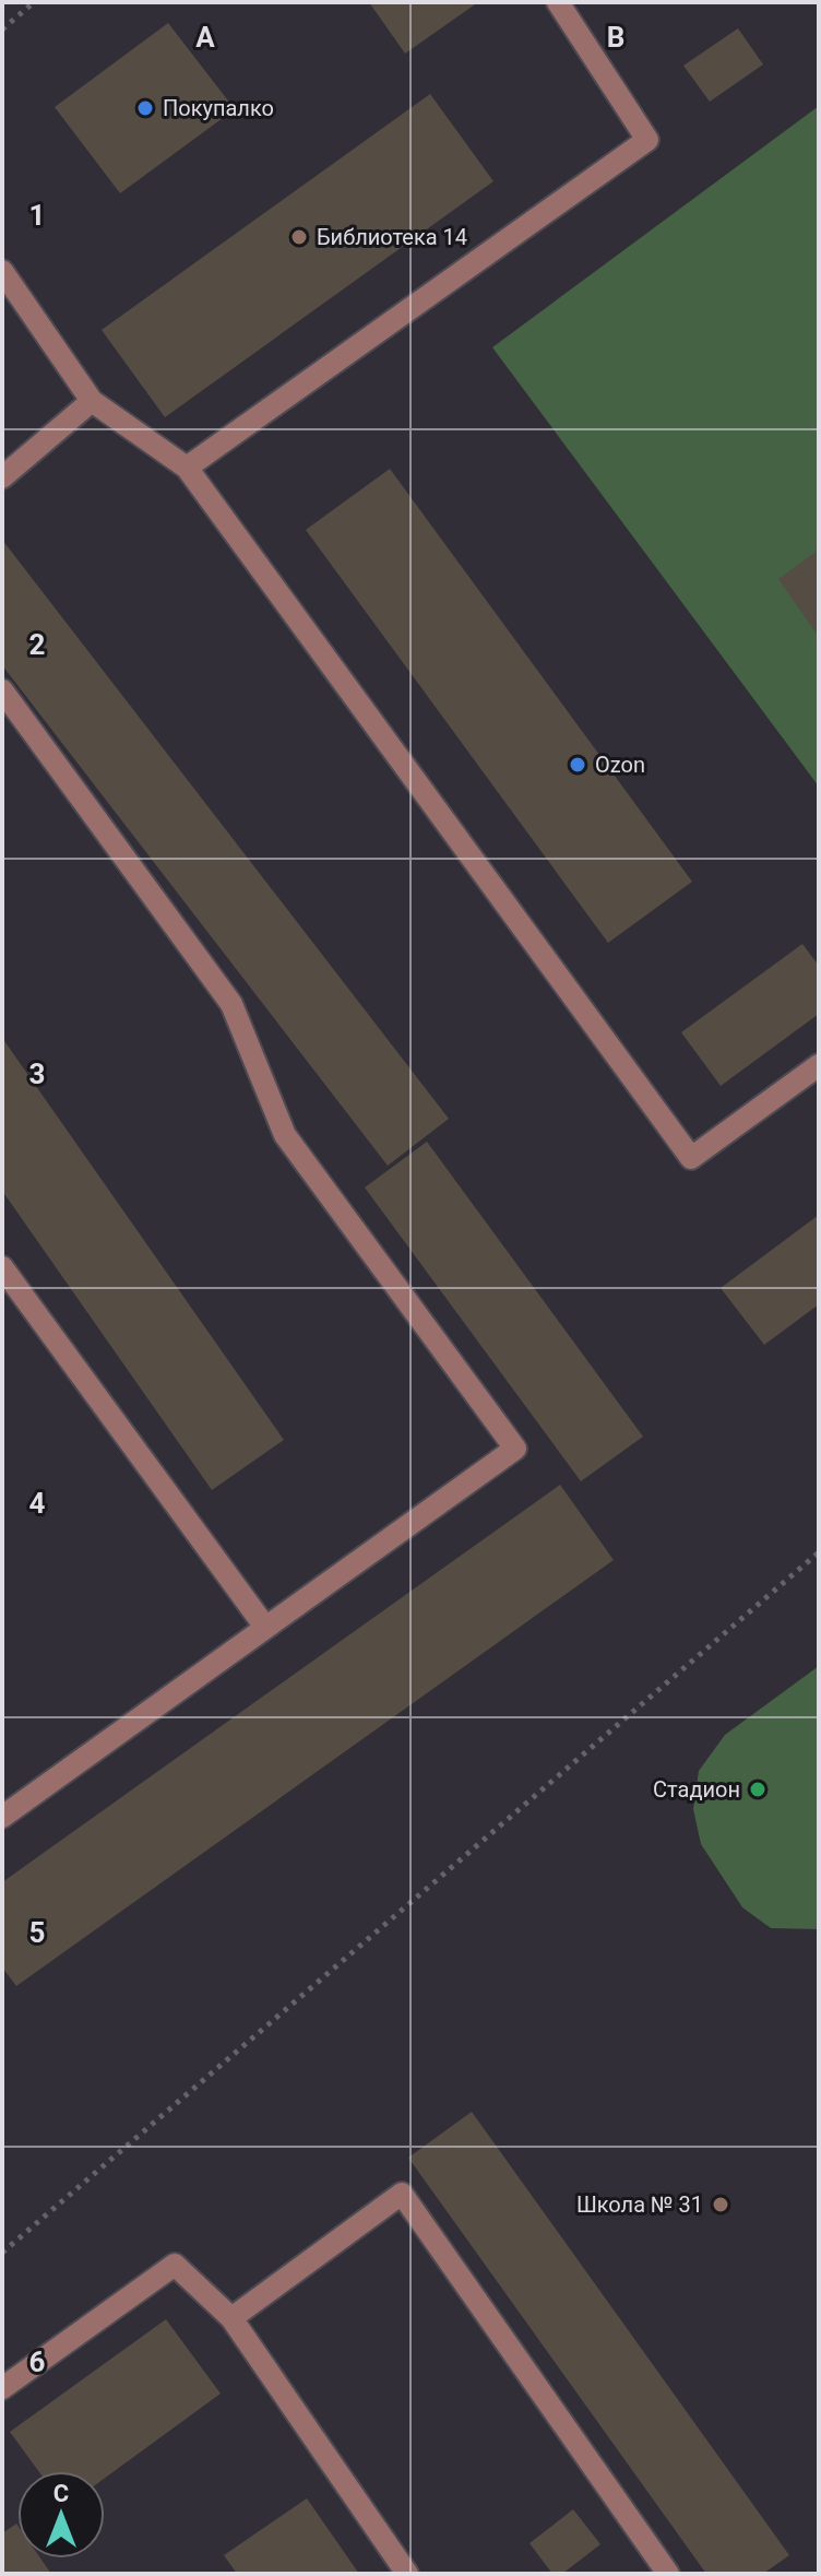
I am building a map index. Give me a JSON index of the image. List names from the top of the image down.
{
  "places": [
    "Покупалко",
    "Библиотека 14",
    "Ozon",
    "Стадион",
    "Школа № 31"
  ],
  "north": "top",
  "grid": {
    "columns": ["A", "B"],
    "rows": [
      "1",
      "2",
      "3",
      "4",
      "5",
      "6"
    ]
  }
}
